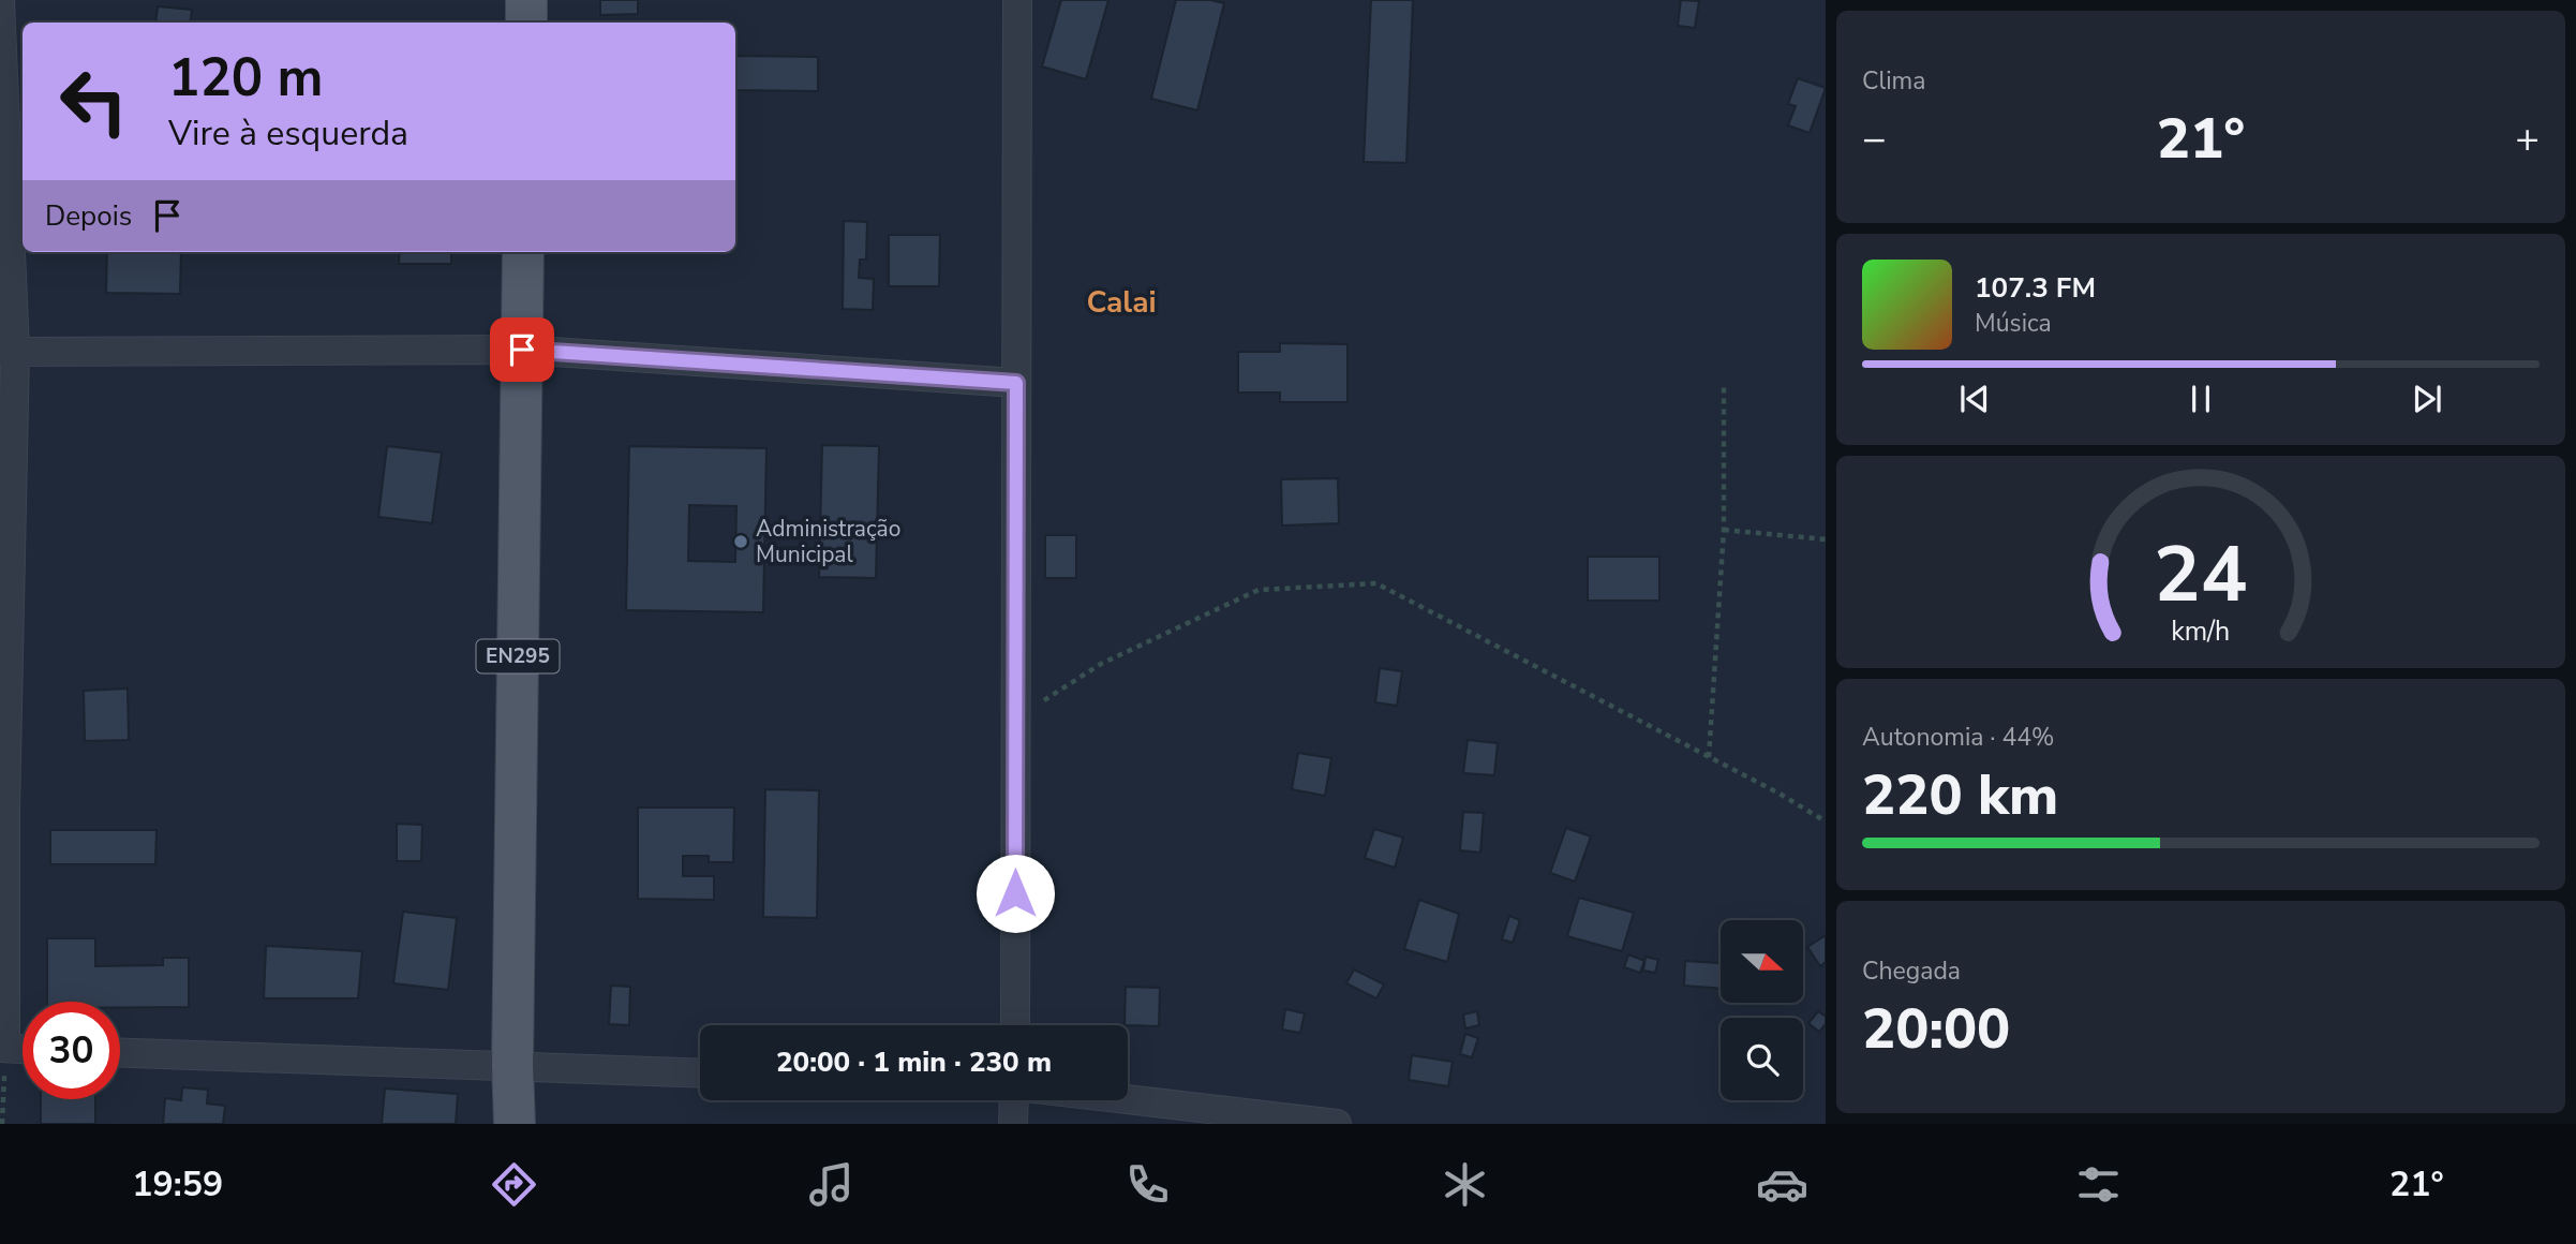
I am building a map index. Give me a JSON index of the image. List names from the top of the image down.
{
  "streets": {
    "main road": ["EN295"]
  },
  "districts": ["Calai"],
  "places": ["Administração Municipal"],
  "north": "right",
  "page": {
    "tile": [
      "Clima",
      ["Autonomia · 44%", "220 km"],
      ["Chegada", "20:00"]
    ],
    "turn": ["120 m", "Vire à esquerda"],
    "heat": ["−", "21°", "+"],
    "then": "Depois",
    "song": ["107.3 FM", "Música"],
    "limit": "30",
    "trip": "20:00 · 1 min · 230 m",
    "tabs": ["19:59", "21°"],
    "gauge": ["24", "km/h"]
  }
}
